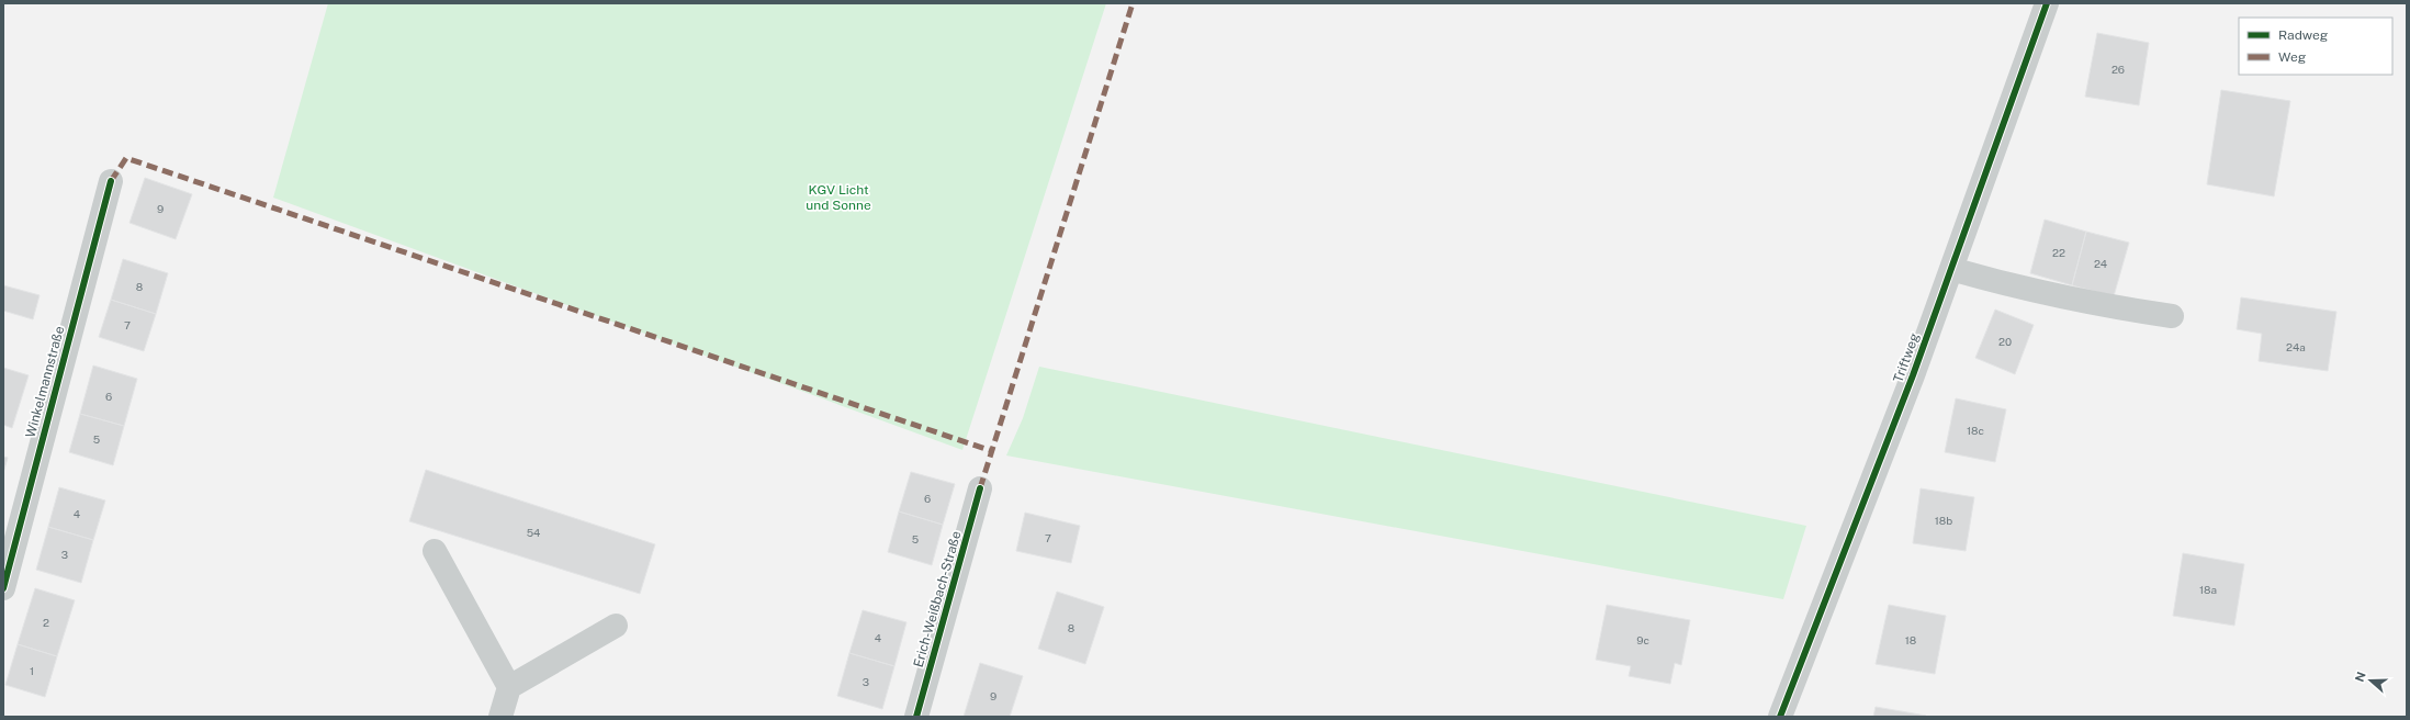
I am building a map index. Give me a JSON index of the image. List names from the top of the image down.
{
  "streets": {
    "street": ["Triftweg", "Winkelmannstraße", "Erich-Weißbach-Straße"]
  },
  "parks": ["KGV Licht und Sonne"],
  "house_numbers": [
    "26",
    "9",
    "22",
    "24",
    "8",
    "7",
    "20",
    "24a",
    "6",
    "18c",
    "5",
    "6",
    "4",
    "18b",
    "54",
    "7",
    "5",
    "3",
    "18a",
    "2",
    "8",
    "4",
    "9c",
    "18",
    "1",
    "3",
    "9"
  ],
  "legend": ["Radweg", "Weg"],
  "north": "left"
}
